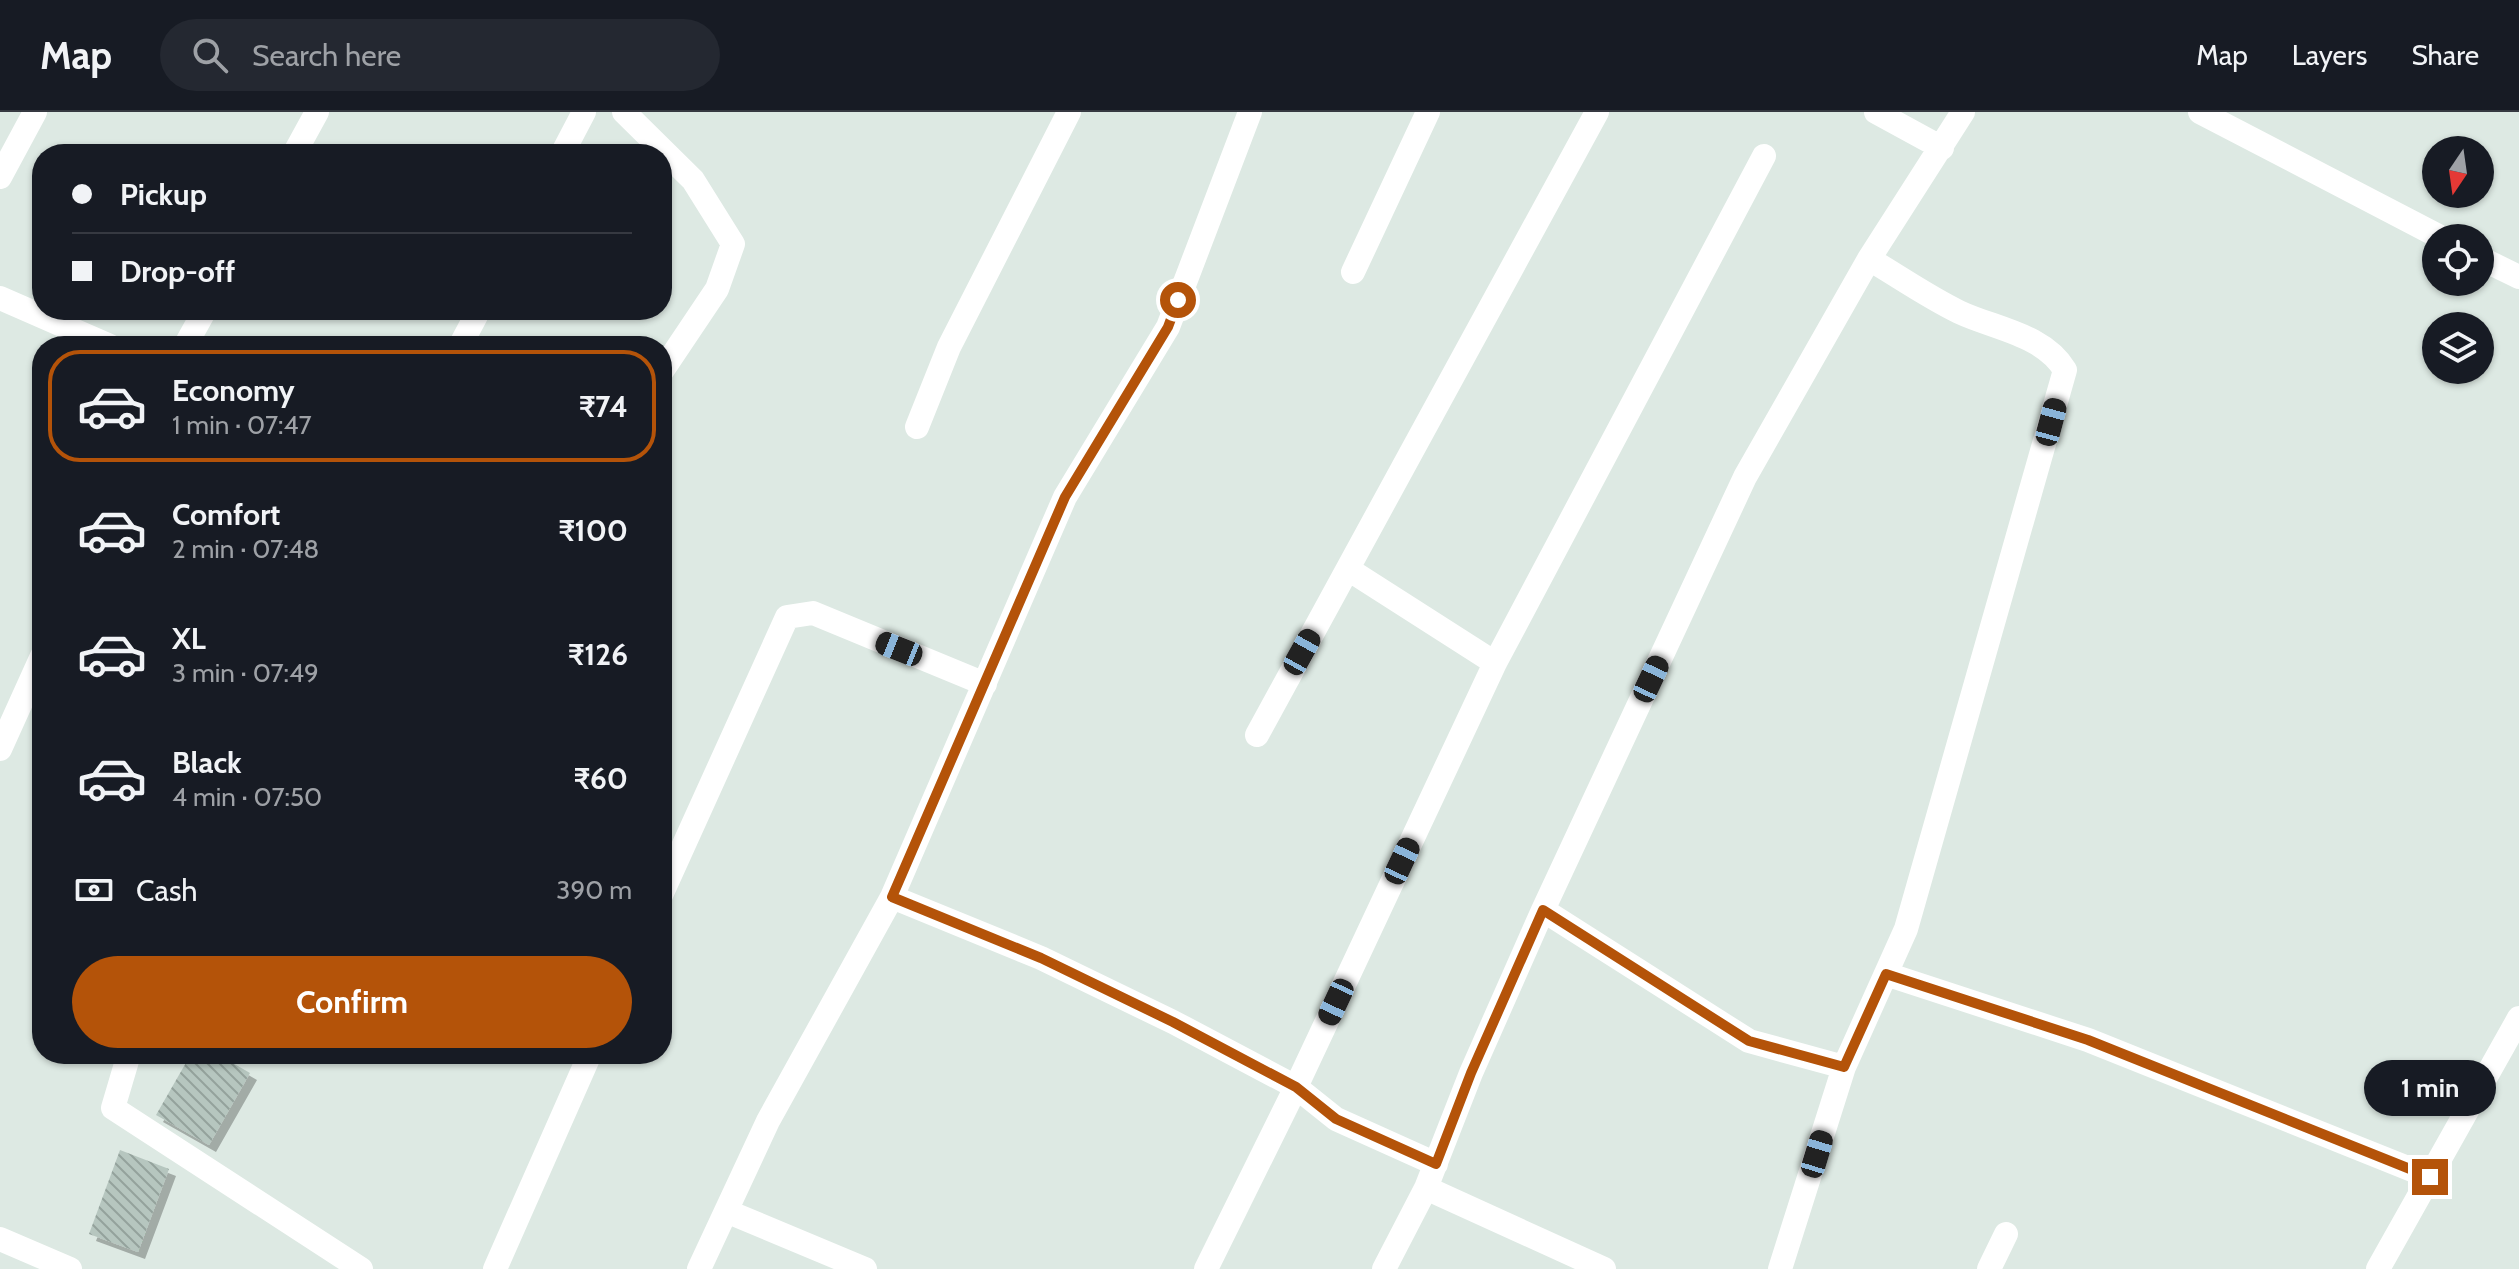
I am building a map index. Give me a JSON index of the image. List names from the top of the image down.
{
  "north": "bottom",
  "page": {
    "header": "Map",
    "search": "Search here",
    "nav": ["Map", "Layers", "Share"],
    "banner": ["Pickup", "Drop-off"],
    "list": [
      {
        "name": "Economy",
        "note": "1 min · 07:47",
        "value": "₹74"
      },
      {
        "name": "Comfort",
        "note": "2 min · 07:48",
        "value": "₹100"
      },
      {
        "name": "XL",
        "note": "3 min · 07:49",
        "value": "₹126"
      },
      {
        "name": "Black",
        "note": "4 min · 07:50",
        "value": "₹60"
      }
    ],
    "pay": ["Cash", "390 m"],
    "buttons": "Confirm",
    "bubble": "1 min"
  }
}
